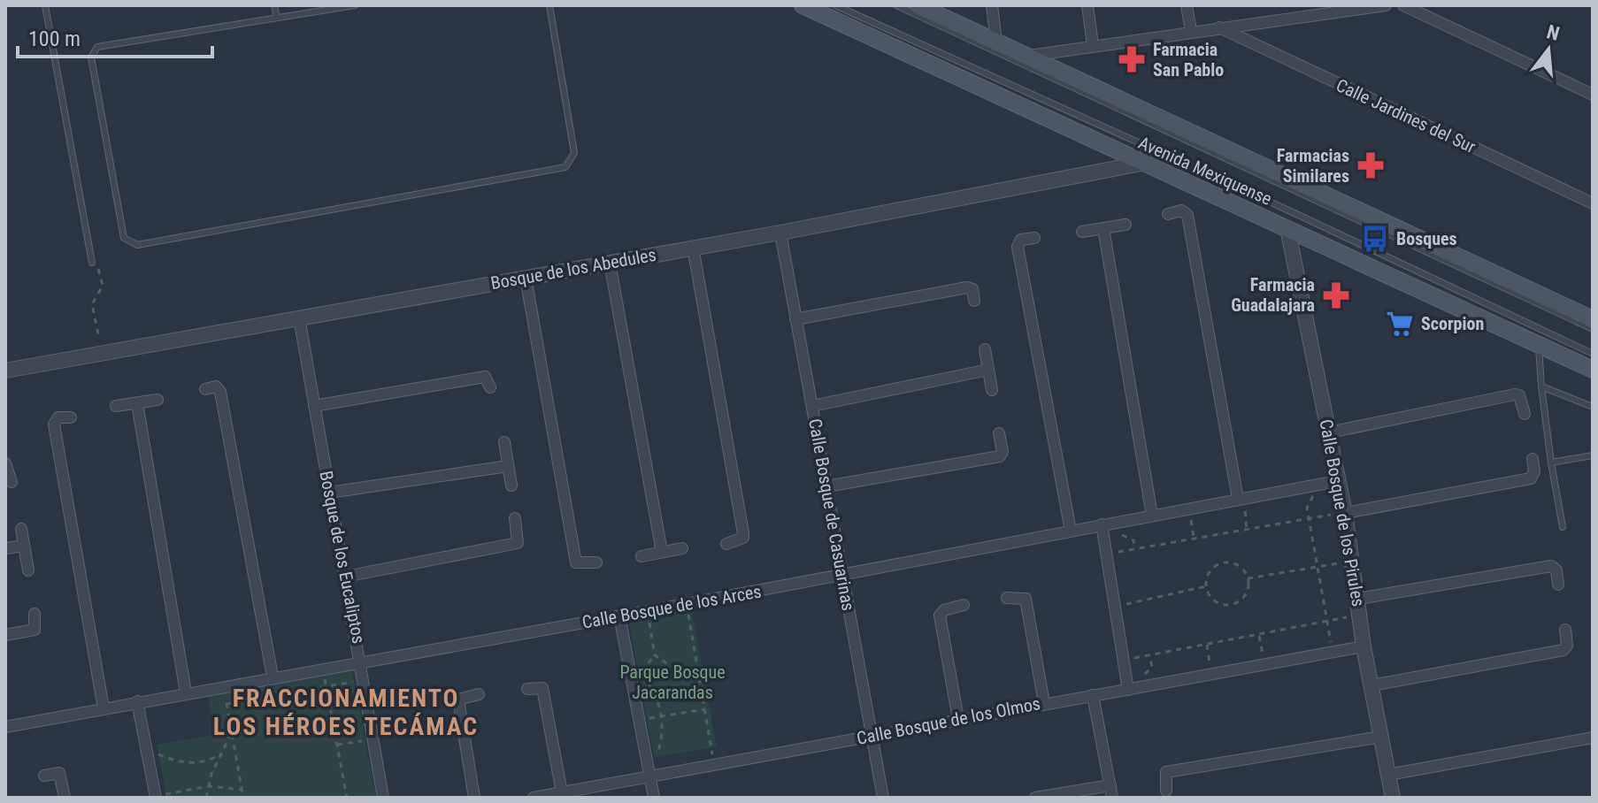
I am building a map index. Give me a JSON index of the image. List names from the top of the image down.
{
  "streets": {
    "main road": ["Avenida Mexiquense"],
    "street": [
      "Calle Jardines del Sur",
      "Bosque de los Abedules",
      "Calle Bosque de los Pirules",
      "Calle Bosque de Casuarinas",
      "Bosque de los Eucaliptos",
      "Calle Bosque de los Arces",
      "Calle Bosque de los Olmos"
    ]
  },
  "crossings": [
    ["Avenida Mexiquense", "Bosque de los Abedules"],
    ["Avenida Mexiquense", "Calle Bosque de los Pirules"],
    ["Bosque de los Abedules", "Calle Bosque de Casuarinas"],
    ["Bosque de los Abedules", "Bosque de los Eucaliptos"],
    ["Calle Bosque de los Pirules", "Calle Bosque de los Arces"],
    ["Calle Bosque de los Pirules", "Calle Bosque de los Olmos"],
    ["Calle Bosque de Casuarinas", "Calle Bosque de los Arces"],
    ["Calle Bosque de Casuarinas", "Calle Bosque de los Olmos"],
    ["Bosque de los Eucaliptos", "Calle Bosque de los Arces"]
  ],
  "districts": ["FRACCIONAMIENTO LOS HÉROES TECÁMAC"],
  "parks": ["Parque Bosque Jacarandas"],
  "places": {
    "pharmacy": ["Farmacia San Pablo", "Farmacias Similares", "Farmacia Guadalajara"],
    "bus stop": ["Bosques"],
    "supermarket": ["Scorpion"]
  },
  "scale_bar": "100 m",
  "north": "top"
}
